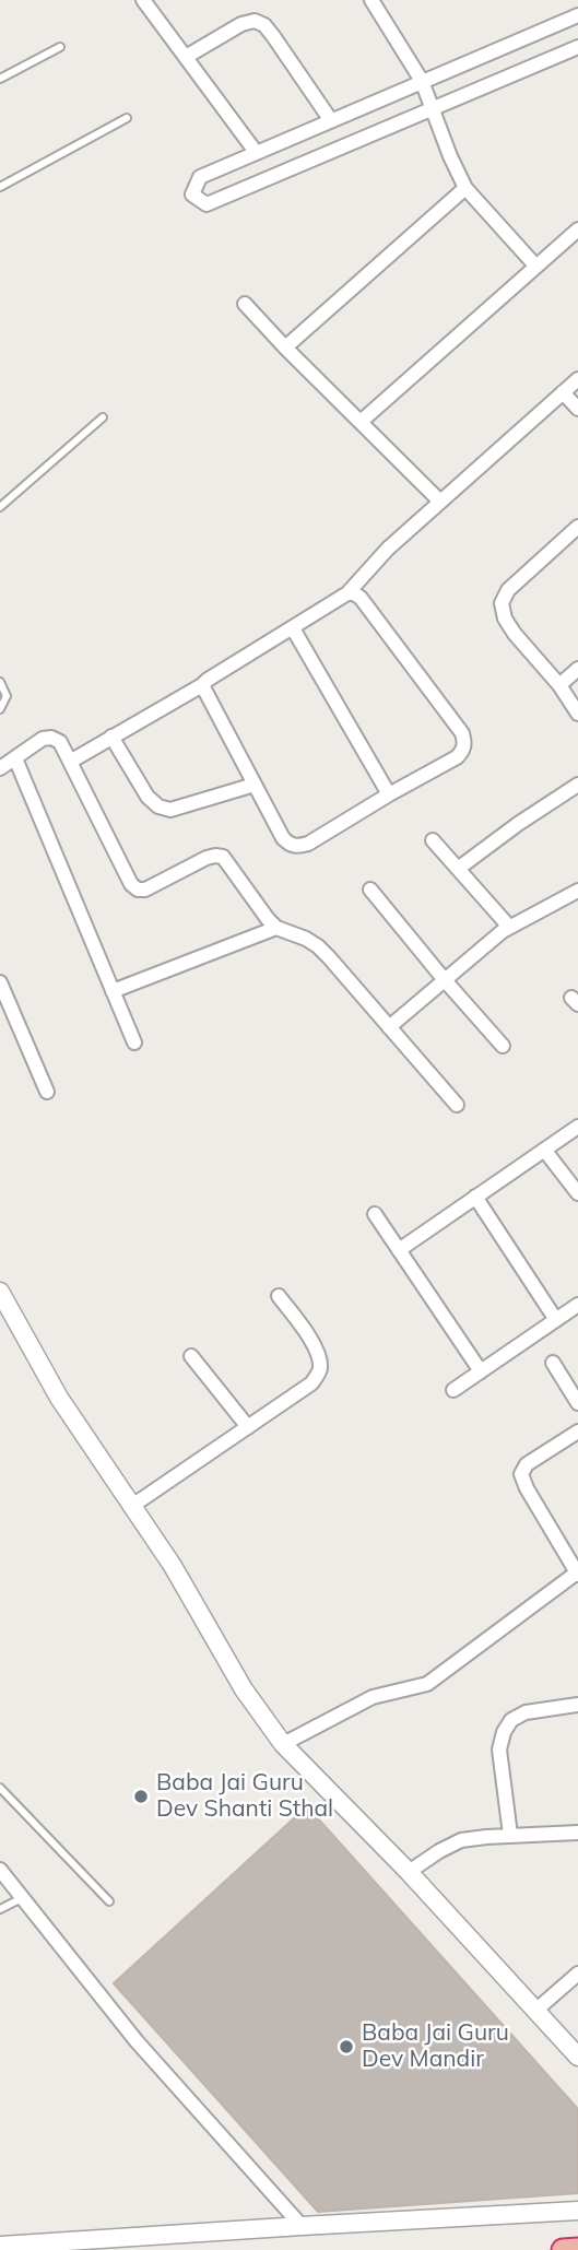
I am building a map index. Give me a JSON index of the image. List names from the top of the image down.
{
  "places": ["Baba Jai Guru Dev Shanti Sthal", "Baba Jai Guru Dev Mandir"]
}
